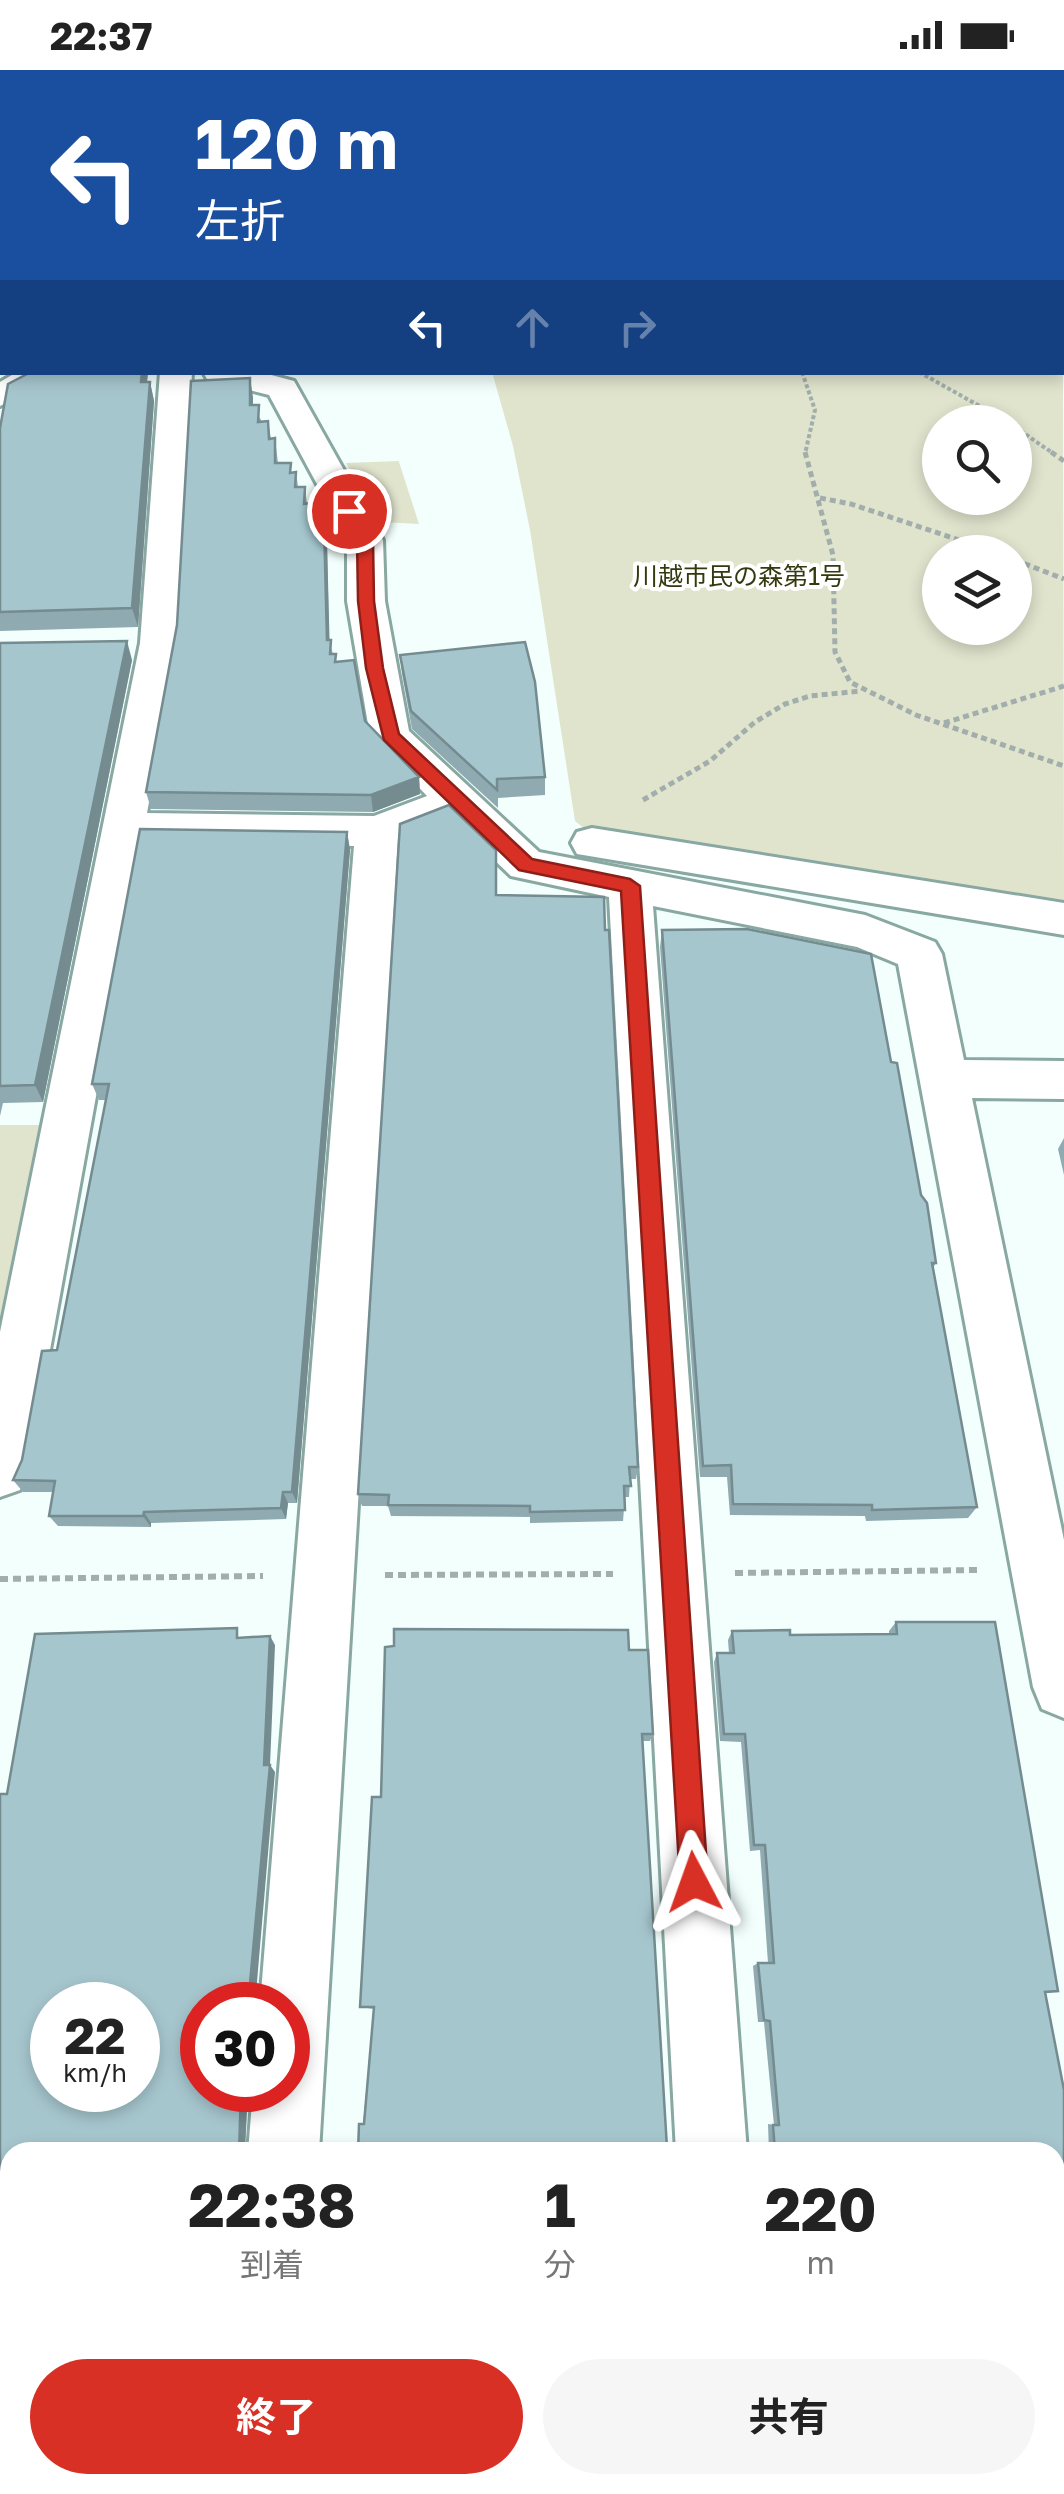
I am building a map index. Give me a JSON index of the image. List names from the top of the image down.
{
  "parks": ["川越市民の森第1号"],
  "page": {
    "status": "22:37",
    "turn": ["120 m", "左折"],
    "speed": "22 km/h",
    "limit": "30",
    "eta": [
      "22:38",
      "到着",
      "1",
      "分",
      "220",
      "m"
    ],
    "buttons": ["終了", "共有"]
  }
}
